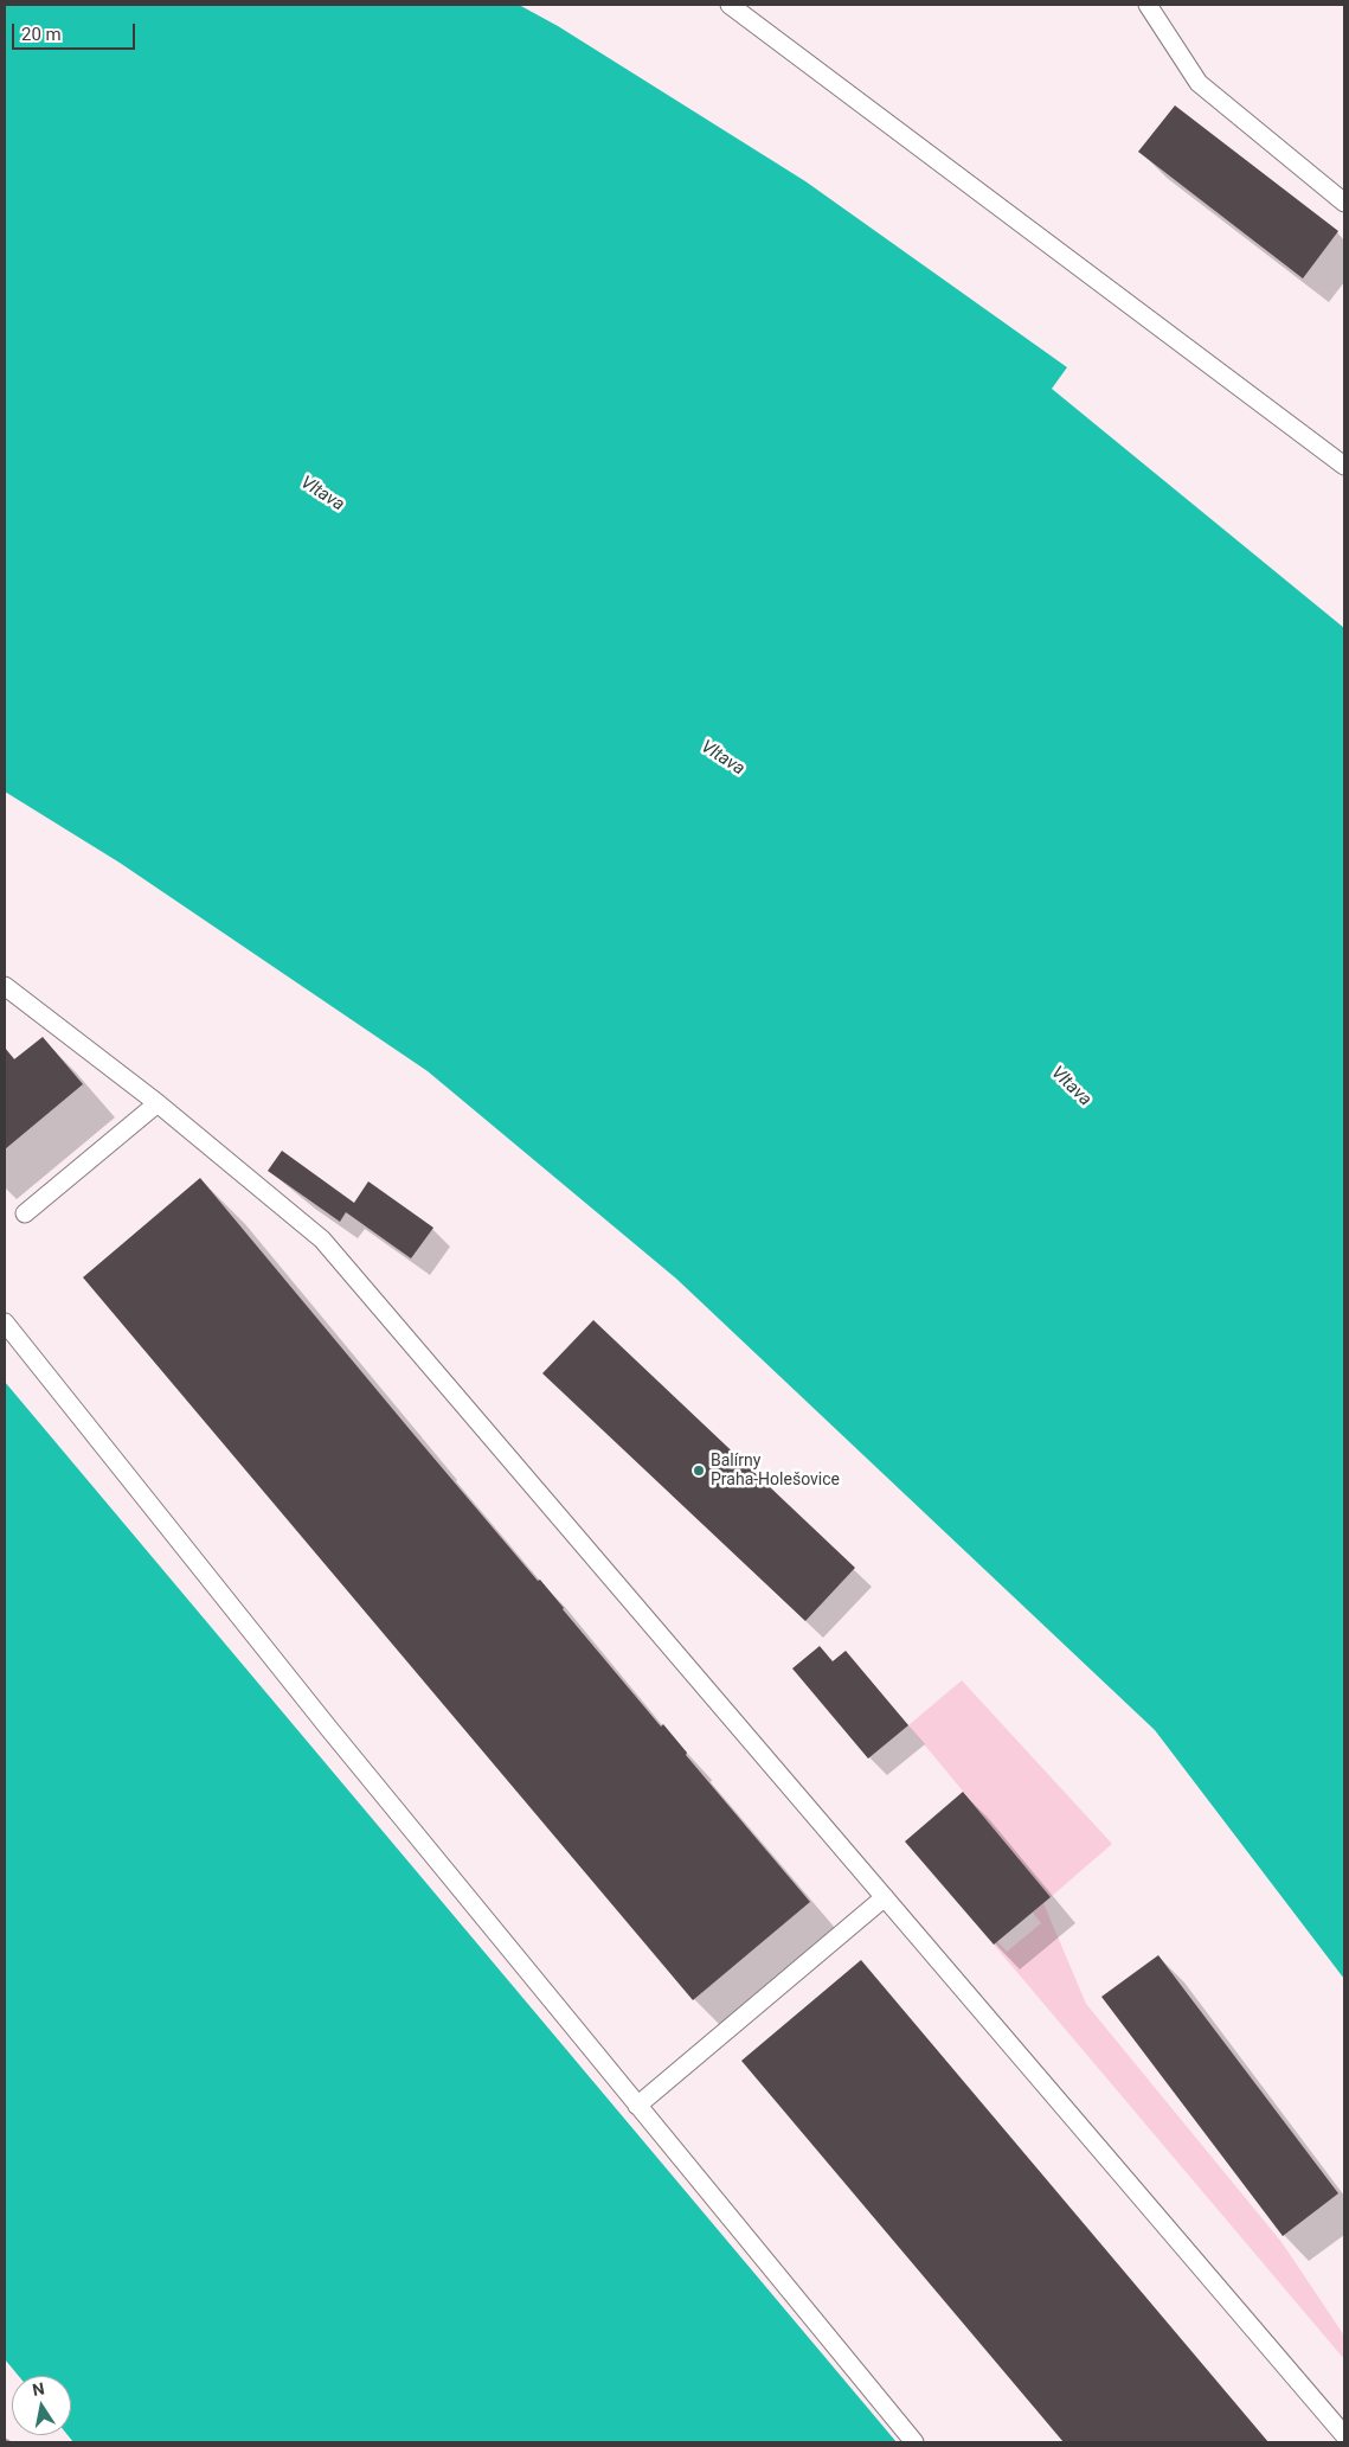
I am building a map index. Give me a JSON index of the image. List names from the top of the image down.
{
  "water": ["Vltava"],
  "places": ["Balírny Praha-Holešovice"],
  "scale_bar": "20 m",
  "north": "top"
}
